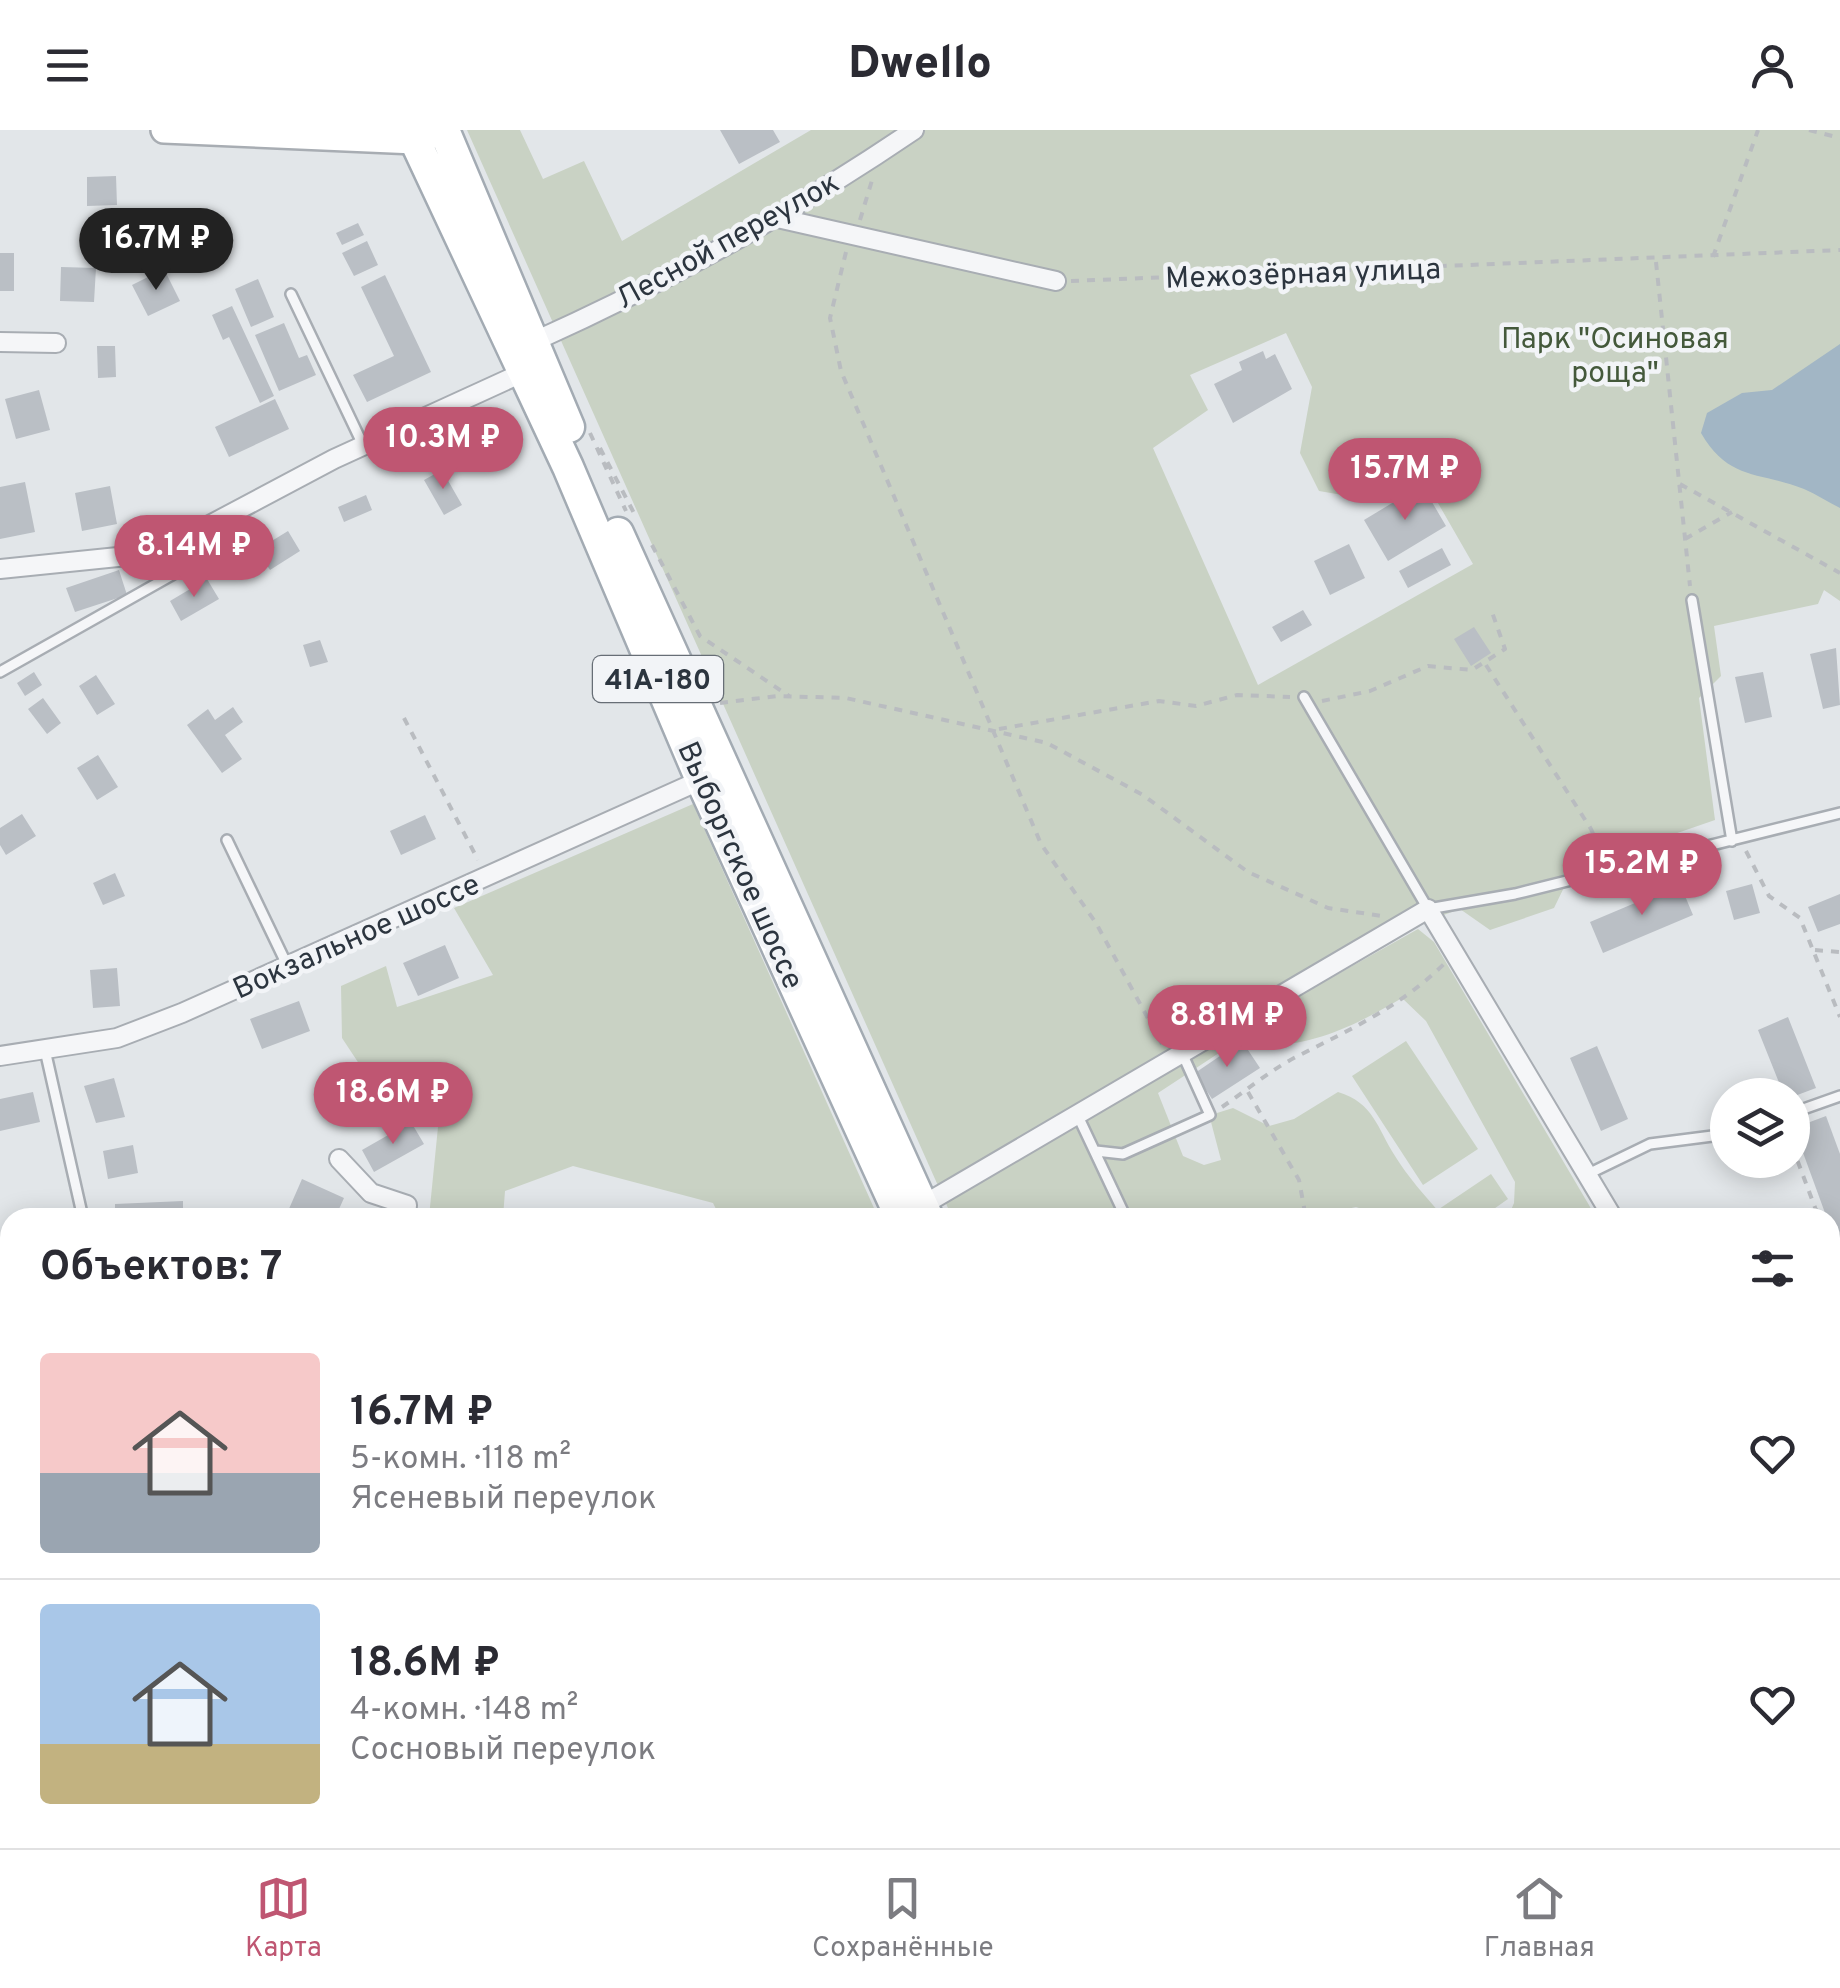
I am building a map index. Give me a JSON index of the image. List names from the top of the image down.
{
  "streets": {
    "main road": ["41А-180", "Выборгское шоссе"],
    "street": ["Лесной переулок", "Вокзальное шоссе"],
    "path": ["Межозёрная улица"]
  },
  "crossings": [
    ["Лесной переулок", "Выборгское шоссе"],
    ["Выборгское шоссе", "Вокзальное шоссе"]
  ],
  "parks": ["Парк \"Осиновая роща\""],
  "page": {
    "header": "Dwello",
    "price": [
      "16.7M ₽",
      "10.3M ₽",
      "15.7M ₽",
      "8.14M ₽",
      "15.2M ₽",
      "8.81M ₽",
      "18.6M ₽"
    ],
    "heading": "Объектов: 7",
    "list": [
      {
        "name": "16.7M ₽",
        "note": "5-комн. · 118 m² · Ясеневый переулок"
      },
      {
        "name": "18.6M ₽",
        "note": "4-комн. · 148 m² · Сосновый переулок"
      }
    ],
    "tabs": ["Карта", "Сохранённые", "Главная"]
  }
}
